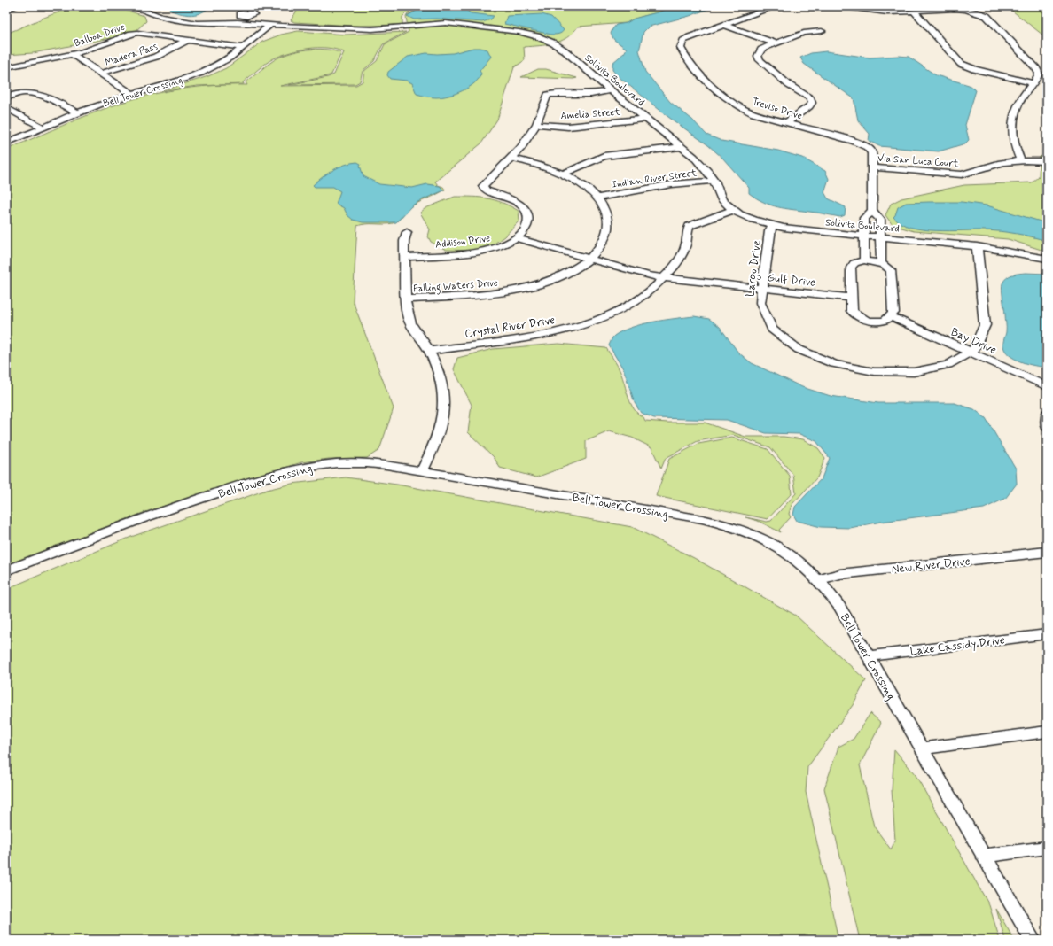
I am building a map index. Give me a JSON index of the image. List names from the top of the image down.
{
  "streets": {
    "street": [
      "Balboa Drive",
      "Madera Pass",
      "Solivita Boulevard",
      "Bell Tower Crossing",
      "Treviso Drive",
      "Amelia Street",
      "Via San Luca Court",
      "Indian River Street",
      "Addison Drive",
      "Largo Drive",
      "Gulf Drive",
      "Falling Waters Drive",
      "Crystal River Drive",
      "Bay Drive",
      "New River Drive",
      "Lake Cassidy Drive"
    ]
  },
  "crossings": [
    ["Balboa Drive", "Madera Pass"],
    ["Balboa Drive", "Bell Tower Crossing"],
    ["Solivita Boulevard", "Bell Tower Crossing"],
    ["Solivita Boulevard", "Treviso Drive"],
    ["Solivita Boulevard", "Amelia Street"],
    ["Solivita Boulevard", "Indian River Street"],
    ["Solivita Boulevard", "Largo Drive"],
    ["Solivita Boulevard", "Crystal River Drive"],
    ["Bell Tower Crossing", "New River Drive"],
    ["Bell Tower Crossing", "Lake Cassidy Drive"],
    ["Treviso Drive", "Via San Luca Court"],
    ["Treviso Drive", "Gulf Drive"],
    ["Treviso Drive", "Bay Drive"],
    ["Indian River Street", "Falling Waters Drive"],
    ["Addison Drive", "Gulf Drive"],
    ["Largo Drive", "Gulf Drive"],
    ["Largo Drive", "Bay Drive"],
    ["Gulf Drive", "Falling Waters Drive"],
    ["Gulf Drive", "Crystal River Drive"],
    ["Gulf Drive", "Bay Drive"]
  ]
}
